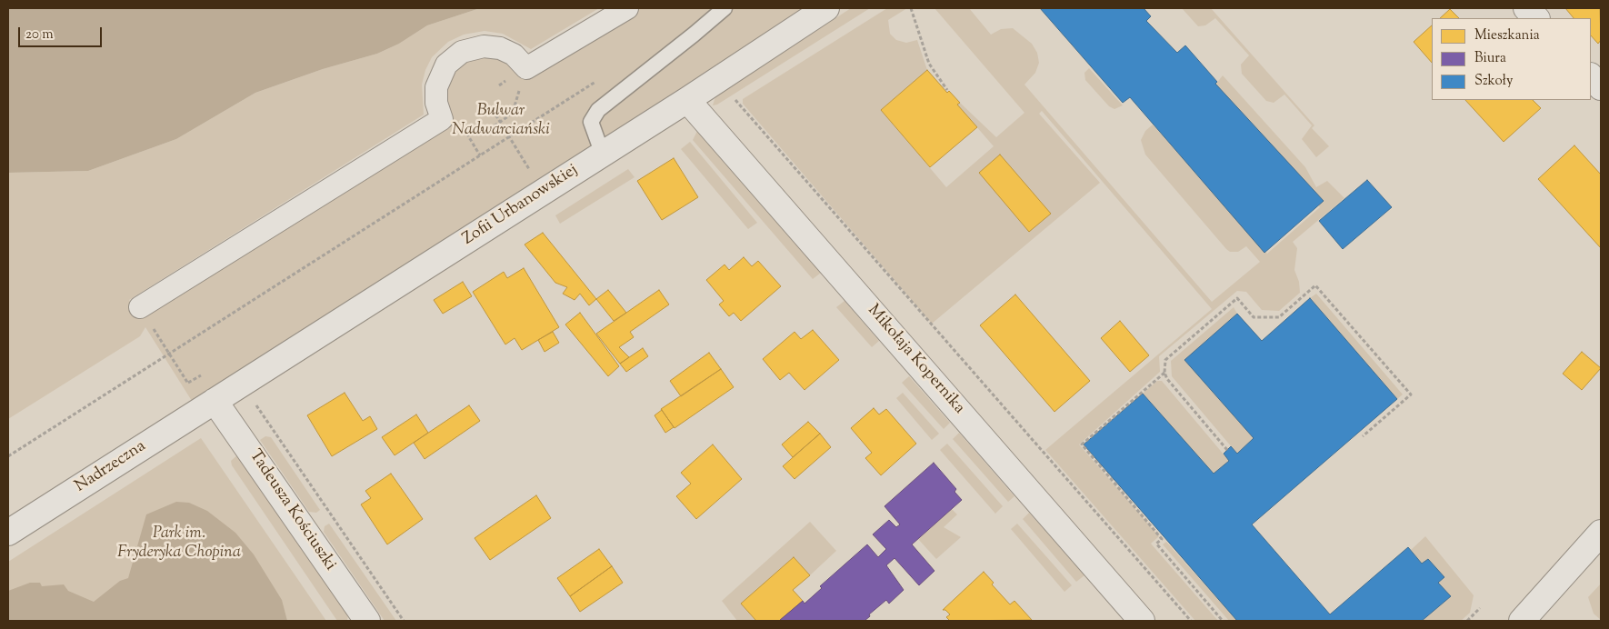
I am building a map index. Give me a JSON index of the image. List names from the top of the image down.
{
  "streets": {
    "street": [
      "Zofii Urbanowskiej",
      "Mikołaja Kopernika",
      "Nadrzeczna",
      "Tadeusza Kościuszki"
    ]
  },
  "crossings": [
    ["Zofii Urbanowskiej", "Mikołaja Kopernika"],
    ["Zofii Urbanowskiej", "Nadrzeczna"],
    ["Zofii Urbanowskiej", "Tadeusza Kościuszki"],
    ["Nadrzeczna", "Tadeusza Kościuszki"]
  ],
  "parks": ["Bulwar Nadwarciański", "Park im. Fryderyka Chopina"],
  "legend": ["Mieszkania", "Biura", "Szkoły"],
  "scale_bar": "20 m"
}
